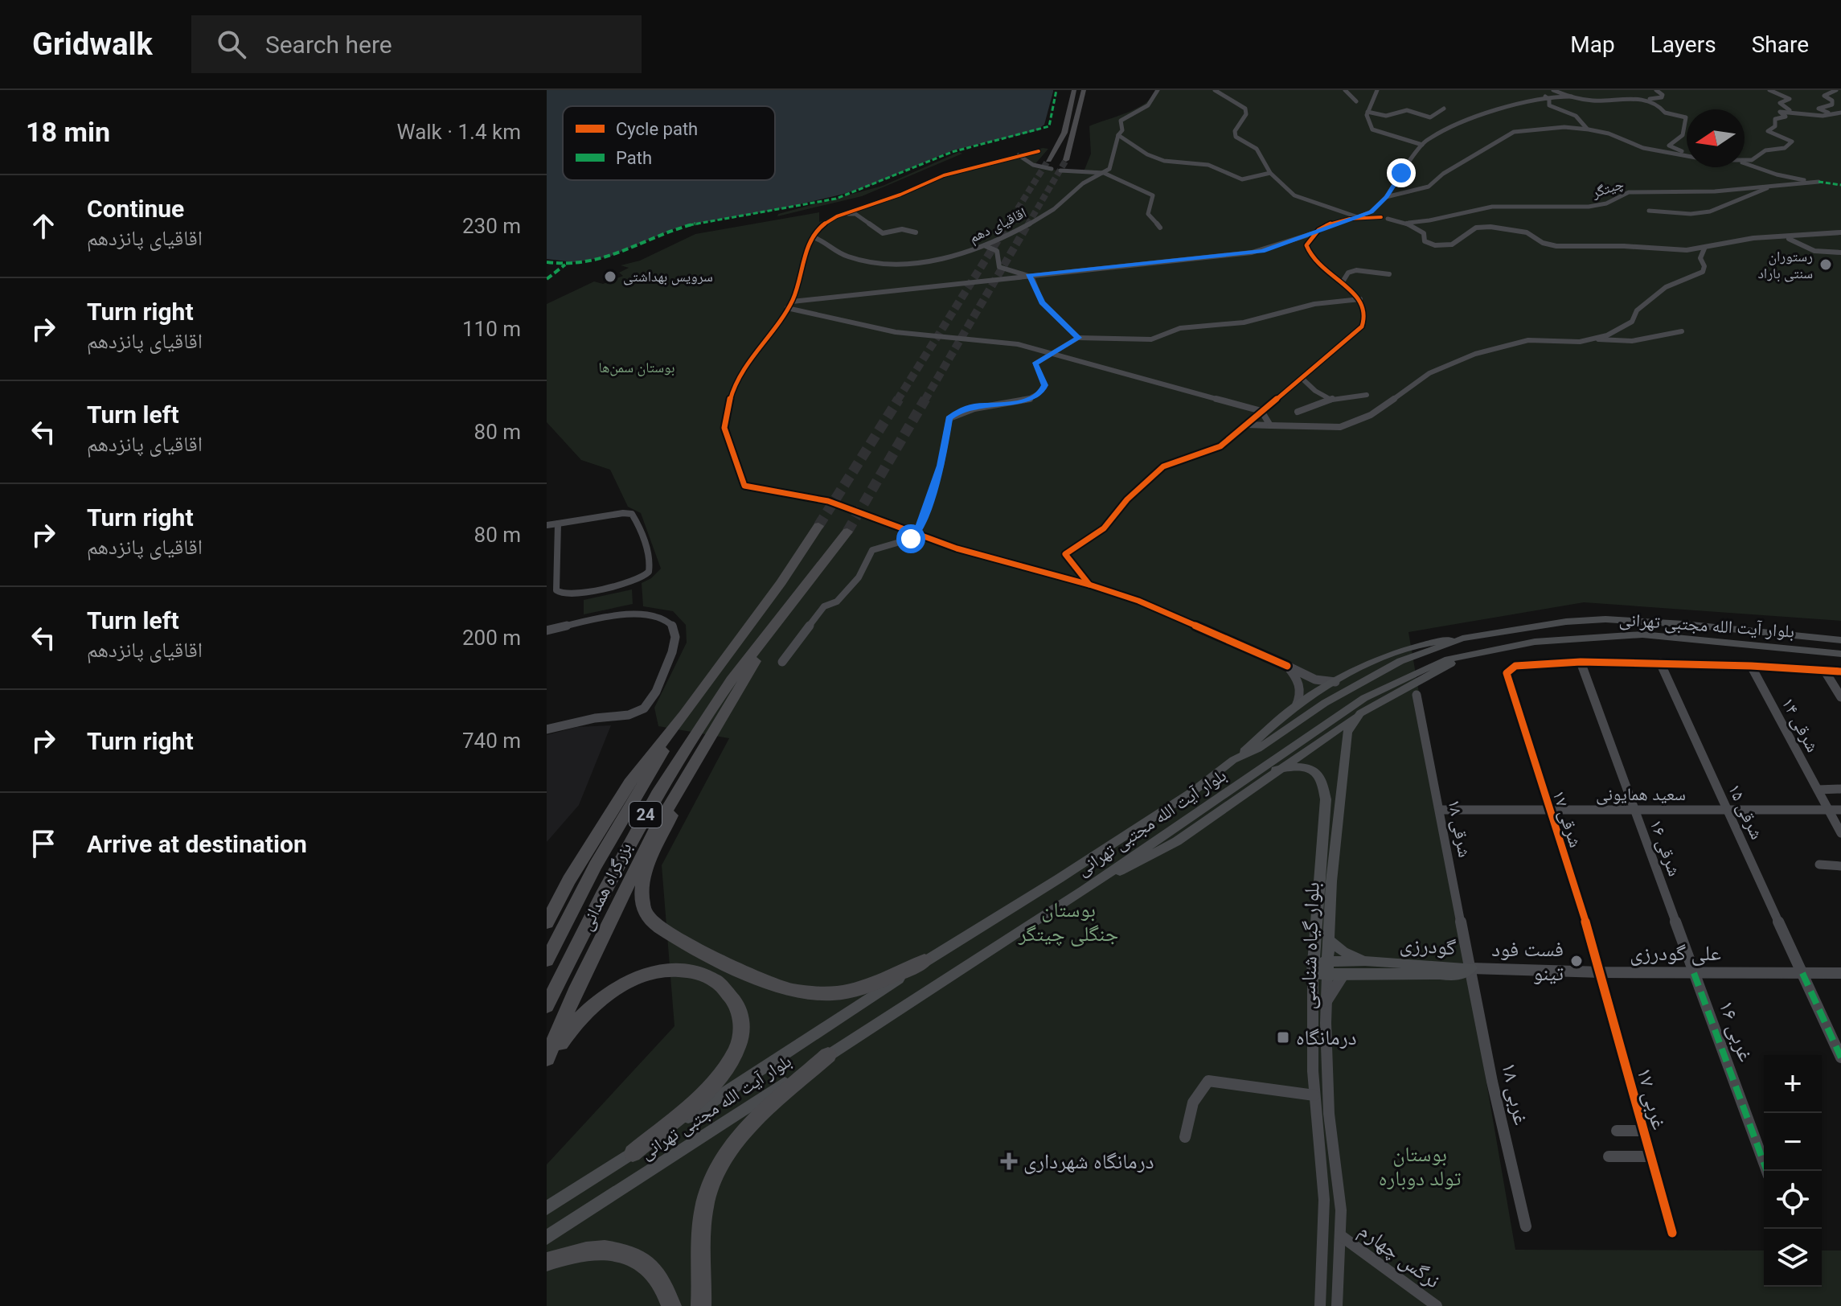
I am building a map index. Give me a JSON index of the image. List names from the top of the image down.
{
  "streets": {
    "highway": ["24", "بزرگراه همدانی"],
    "main road": ["بلوار آیت الله مجتبی تهرانی", "بلوار گیاه شناسی", "گودرزی"],
    "street": [
      "چیتگر",
      "اقاقیای دهم",
      "۱۴ شرقی",
      "سعید همایونی",
      "۱۵ شرقی",
      "۱۷ شرقی",
      "۱۸ شرقی",
      "۱۶ شرقی",
      "علی گودرزی",
      "۱۶ غربی",
      "۱۸ غربی",
      "۱۷ غربی",
      "نرگس چهارم"
    ]
  },
  "crossings": [
    ["۱۴ شرقی", "سعید همایونی"],
    ["سعید همایونی", "۱۵ شرقی"],
    ["سعید همایونی", "۱۷ شرقی"],
    ["سعید همایونی", "۱۸ شرقی"],
    ["سعید همایونی", "۱۶ شرقی"],
    ["۱۵ شرقی", "علی گودرزی"],
    ["۱۷ شرقی", "۱۶ شرقی"],
    ["۱۷ شرقی", "علی گودرزی"],
    ["۱۷ شرقی", "۱۷ غربی"],
    ["۱۸ شرقی", "گودرزی"],
    ["۱۸ شرقی", "علی گودرزی"],
    ["۱۸ شرقی", "۱۸ غربی"],
    ["۱۶ شرقی", "علی گودرزی"],
    ["۱۶ شرقی", "۱۶ غربی"],
    ["بلوار گیاه شناسی", "گودرزی"],
    ["بلوار گیاه شناسی", "نرگس چهارم"],
    ["گودرزی", "علی گودرزی"],
    ["گودرزی", "۱۸ غربی"],
    ["علی گودرزی", "۱۶ غربی"],
    ["علی گودرزی", "۱۸ غربی"],
    ["علی گودرزی", "۱۷ غربی"]
  ],
  "parks": ["بوستان سمن‌ها", "بوستان جنگلی چیتگر", "بوستان تولد دوباره"],
  "places": {
    "other": ["رستوران سنتی باراد", "سرویس بهداشتی", "فست فود تینو"],
    "transit": ["درمانگاه"],
    "health": ["درمانگاه شهرداری"]
  },
  "legend": ["Cycle path", "Path"],
  "north": "left",
  "page": {
    "header": "Gridwalk",
    "search": "Search here",
    "nav": ["Map", "Layers", "Share"],
    "heading": ["18 min", "Walk · 1.4 km"],
    "list": [
      ["Continue", "اقاقیای پانزدهم", "230 m"],
      ["Turn right", "اقاقیای پانزدهم", "110 m"],
      ["Turn left", "اقاقیای پانزدهم", "80 m"],
      ["Turn right", "اقاقیای پانزدهم", "80 m"],
      ["Turn left", "اقاقیای پانزدهم", "200 m"],
      ["Turn right", "740 m"],
      "Arrive at destination"
    ],
    "map_buttons": ["+", "−"]
  }
}
